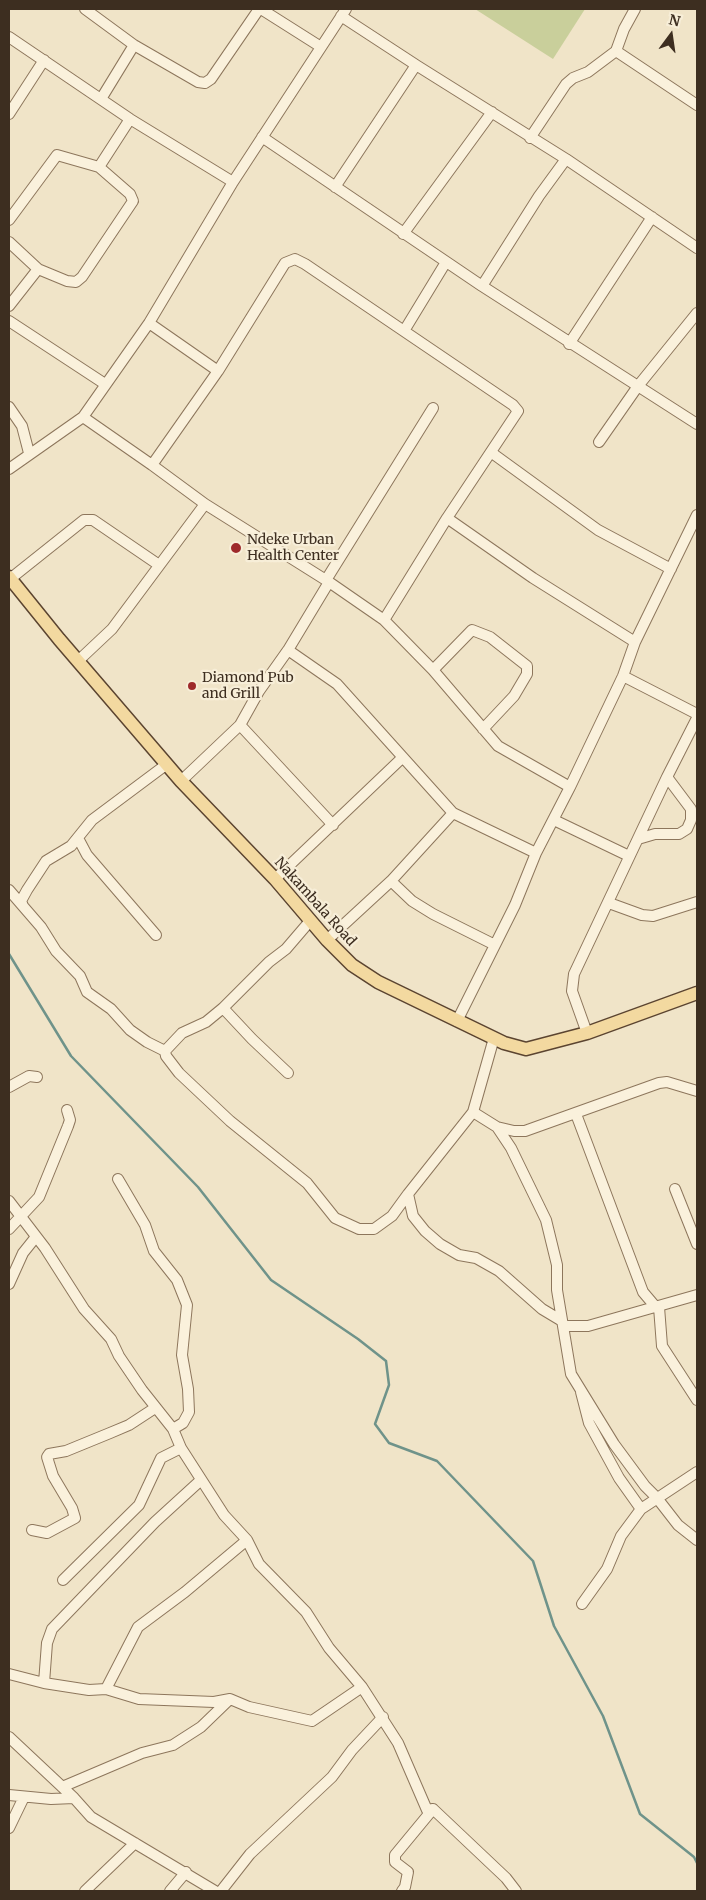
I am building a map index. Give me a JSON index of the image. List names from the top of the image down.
{
  "streets": {
    "main road": ["Nakambala Road"]
  },
  "places": ["Ndeke Urban Health Center", "Diamond Pub and Grill"],
  "north": "top"
}
